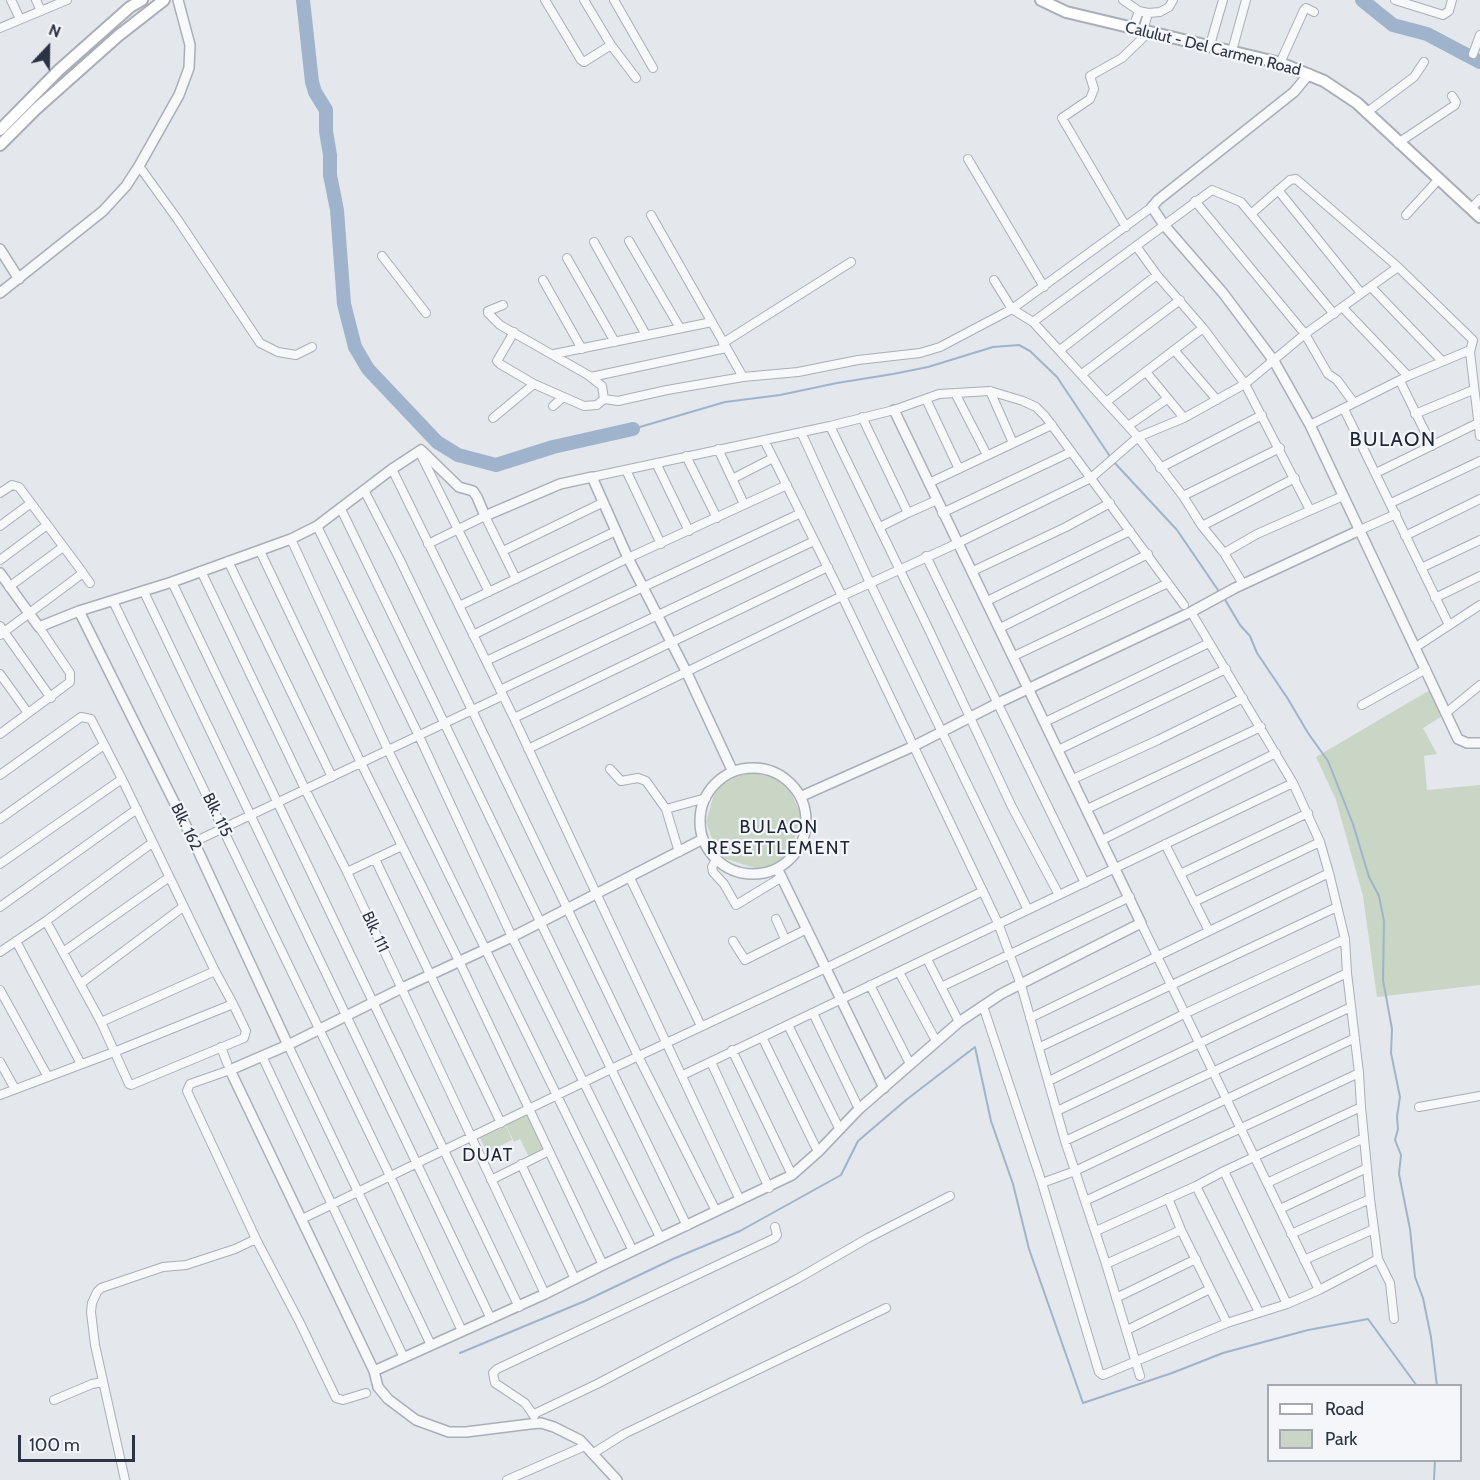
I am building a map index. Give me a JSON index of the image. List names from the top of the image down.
{
  "streets": {
    "main road": ["Calulut - Del Carmen Road"],
    "street": ["Blk. 115", "Blk. 162", "Blk. 111"]
  },
  "districts": ["BULAON", "BULAON RESETTLEMENT", "DUAT"],
  "legend": ["Road", "Park"],
  "scale_bar": "100 m",
  "north": "top"
}
